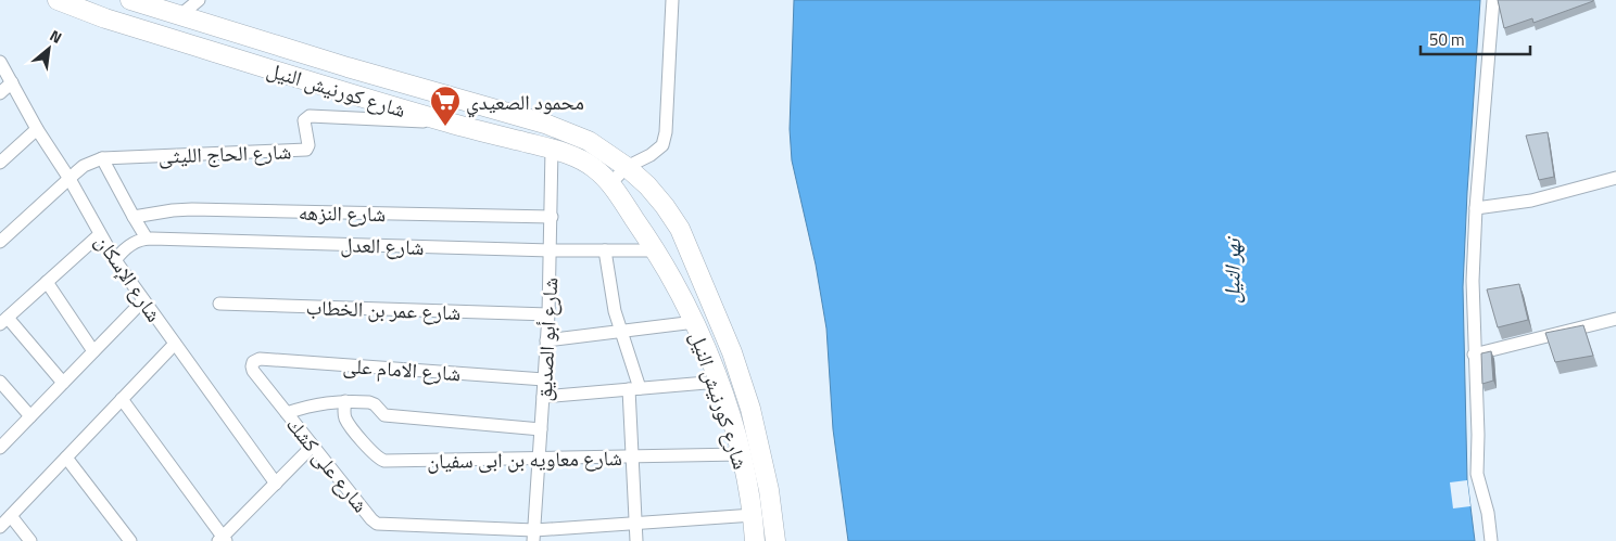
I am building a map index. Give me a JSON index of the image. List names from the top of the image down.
{
  "streets": {
    "main road": ["شارع كورنيش النيل"],
    "street": [
      "شارع الحاج الليثى",
      "شارع النزهه",
      "شارع العدل",
      "شارع الإسكان",
      "شارع عمر بن الخطاب",
      "شارع أبو الصديق",
      "شارع الامام على",
      "شارع معاويه بن ابى سفيان",
      "شارع على كشك"
    ]
  },
  "crossings": [
    ["شارع كورنيش النيل", "شارع الحاج الليثى"],
    ["شارع كورنيش النيل", "شارع العدل"],
    ["شارع كورنيش النيل", "شارع أبو الصديق"],
    ["شارع كورنيش النيل", "شارع معاويه بن ابى سفيان"],
    ["شارع كورنيش النيل", "شارع على كشك"],
    ["شارع الحاج الليثى", "شارع الإسكان"],
    ["شارع النزهه", "شارع أبو الصديق"],
    ["شارع العدل", "شارع الإسكان"],
    ["شارع العدل", "شارع أبو الصديق"],
    ["شارع عمر بن الخطاب", "شارع أبو الصديق"],
    ["شارع أبو الصديق", "شارع الامام على"],
    ["شارع أبو الصديق", "شارع معاويه بن ابى سفيان"],
    ["شارع أبو الصديق", "شارع على كشك"],
    ["شارع الامام على", "شارع على كشك"]
  ],
  "water": ["نهر النيل"],
  "places": {
    "supermarket": ["محمود الصعيدي"]
  },
  "scale_bar": "50 m",
  "north": "top right"
}
